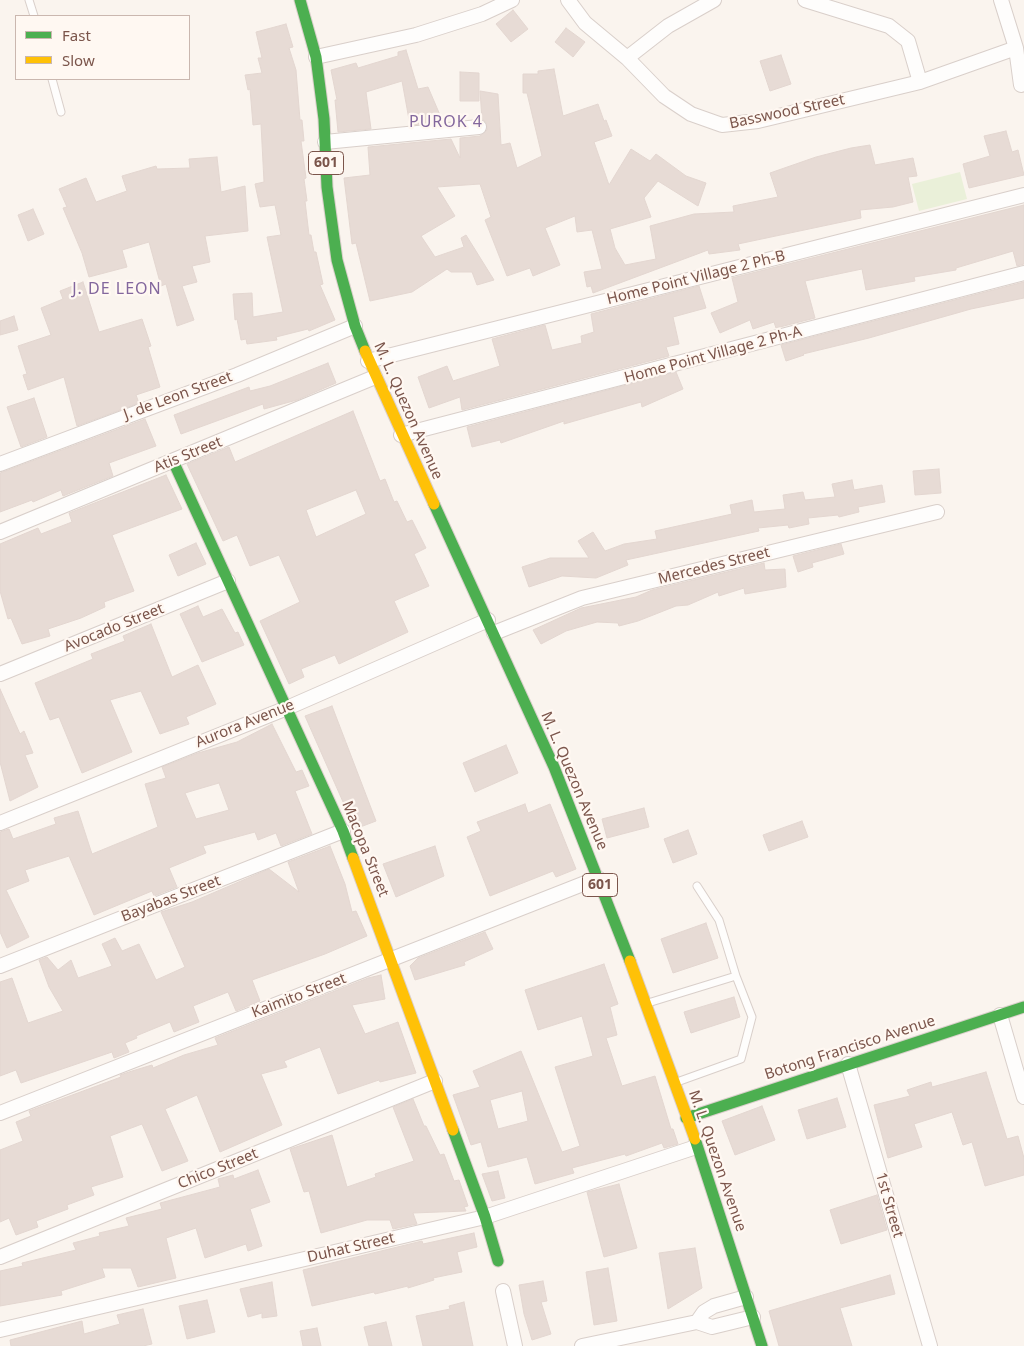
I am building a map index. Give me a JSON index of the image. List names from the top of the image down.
{
  "streets": {
    "main road": [
      "601",
      "M. L. Quezon Avenue",
      "Macopa Street",
      "Botong Francisco Avenue"
    ],
    "street": [
      "Basswood Street",
      "Home Point Village 2 Ph-B",
      "Home Point Village 2 Ph-A",
      "J. de Leon Street",
      "Atis Street",
      "Mercedes Street",
      "Avocado Street",
      "Aurora Avenue",
      "Bayabas Street",
      "Kaimito Street",
      "Chico Street",
      "1st Street",
      "Duhat Street"
    ]
  },
  "crossings": [
    ["601", "J. de Leon Street"],
    ["601", "M. L. Quezon Avenue"],
    ["Home Point Village 2 Ph-B", "M. L. Quezon Avenue"],
    ["Home Point Village 2 Ph-A", "M. L. Quezon Avenue"],
    ["J. de Leon Street", "M. L. Quezon Avenue"],
    ["M. L. Quezon Avenue", "Atis Street"],
    ["M. L. Quezon Avenue", "Mercedes Street"],
    ["M. L. Quezon Avenue", "Aurora Avenue"],
    ["M. L. Quezon Avenue", "Kaimito Street"],
    ["M. L. Quezon Avenue", "Botong Francisco Avenue"],
    ["M. L. Quezon Avenue", "Duhat Street"],
    ["Atis Street", "Macopa Street"],
    ["Mercedes Street", "Aurora Avenue"],
    ["Avocado Street", "Macopa Street"],
    ["Aurora Avenue", "Macopa Street"],
    ["Macopa Street", "Bayabas Street"],
    ["Macopa Street", "Kaimito Street"],
    ["Macopa Street", "Chico Street"],
    ["Macopa Street", "Duhat Street"],
    ["Botong Francisco Avenue", "1st Street"]
  ],
  "districts": ["PUROK 4", "J. DE LEON"],
  "legend": ["Fast", "Slow"]
}
